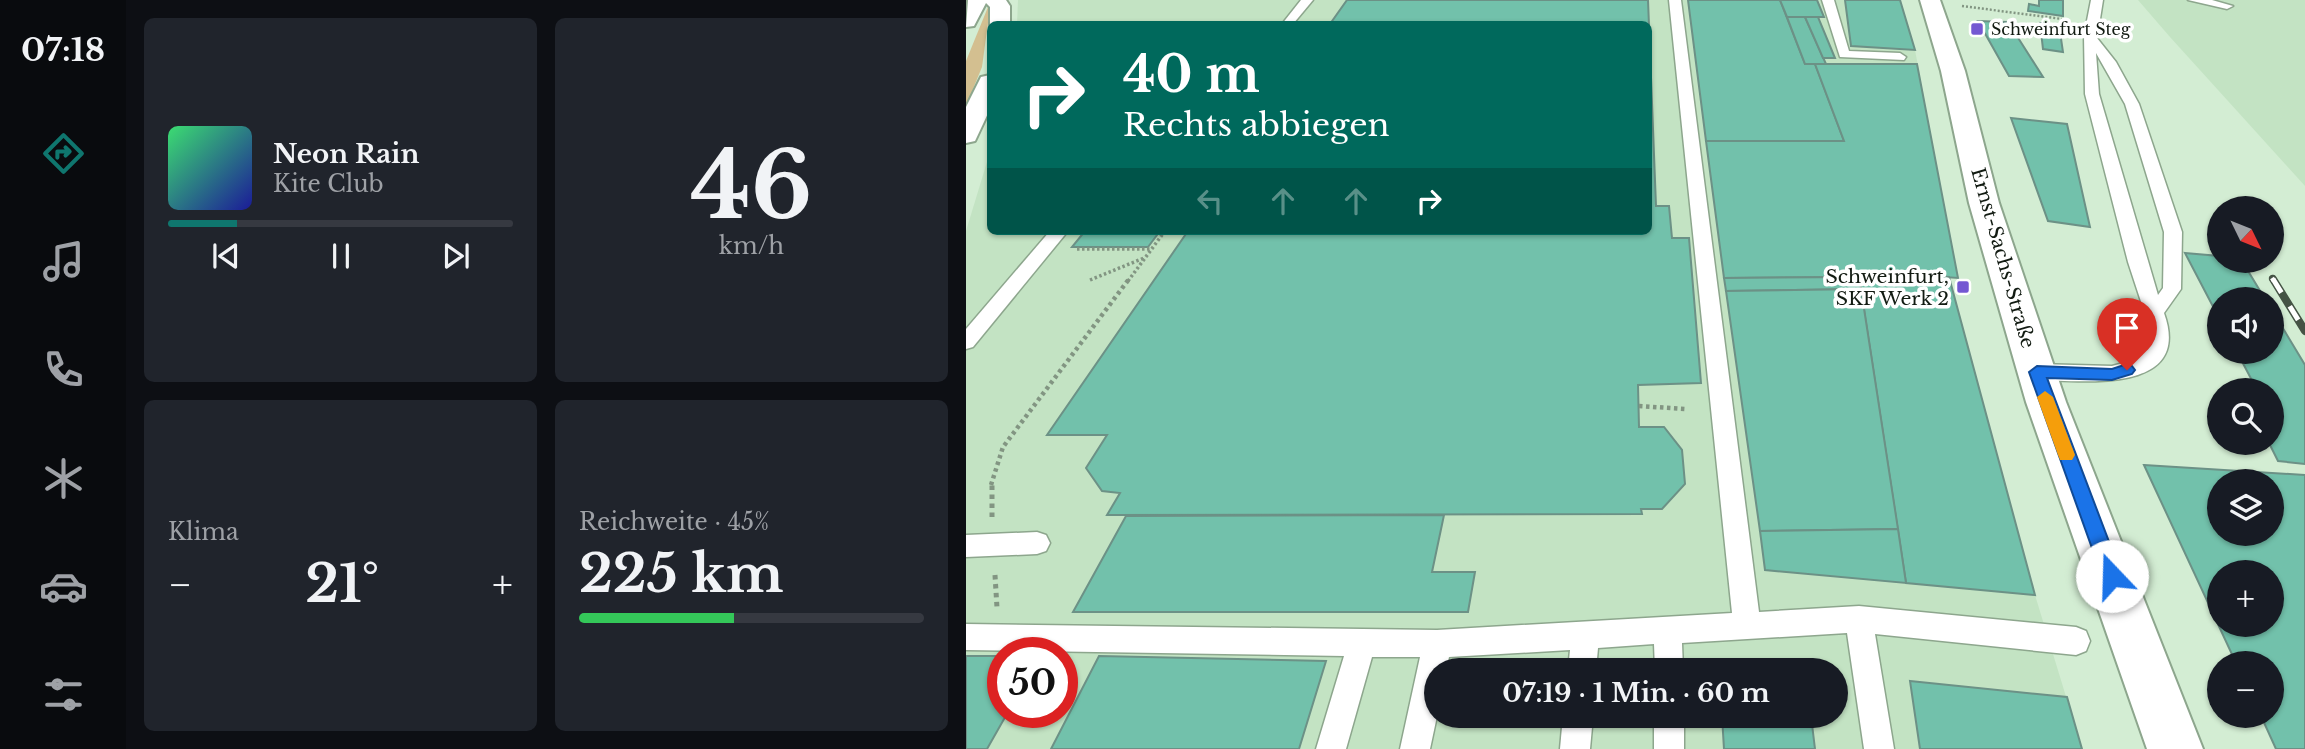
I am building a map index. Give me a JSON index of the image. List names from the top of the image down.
{
  "streets": {
    "main road": ["Ernst-Sachs-Straße"]
  },
  "places": {
    "transit": ["Schweinfurt Steg", "Schweinfurt, SKF Werk 2"]
  },
  "north": "bottom right",
  "page": {
    "tabs": "07:18",
    "tile": [
      ["46", "km/h"],
      "Klima",
      ["Reichweite · 45%", "225 km"]
    ],
    "turn": ["40 m", "Rechts abbiegen"],
    "song": ["Neon Rain", "Kite Club"],
    "map_buttons": ["+", "−"],
    "heat": ["−", "21°", "+"],
    "limit": "50",
    "trip": "07:19 · 1 Min. · 60 m"
  }
}
